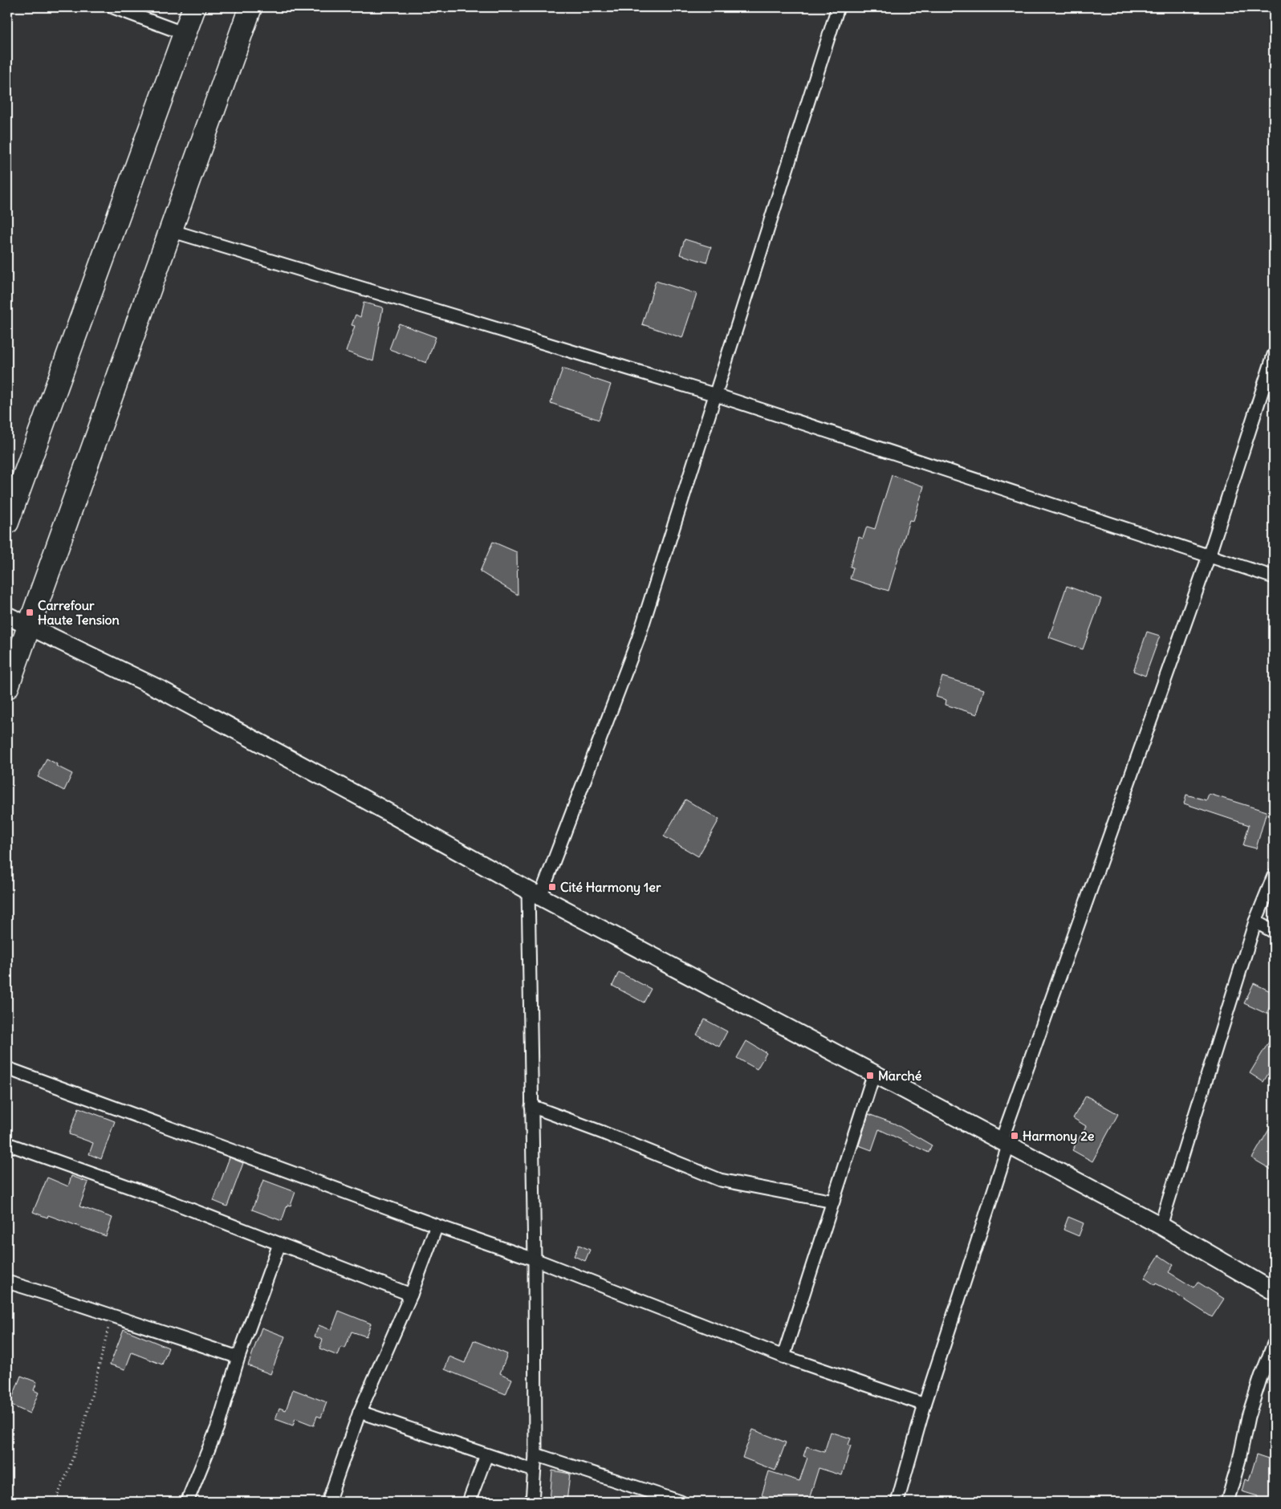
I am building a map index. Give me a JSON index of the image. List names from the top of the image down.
{
  "places": {
    "transit": [
      "Carrefour Haute Tension",
      "Cité Harmony 1er",
      "Marché",
      "Harmony 2e"
    ]
  }
}
